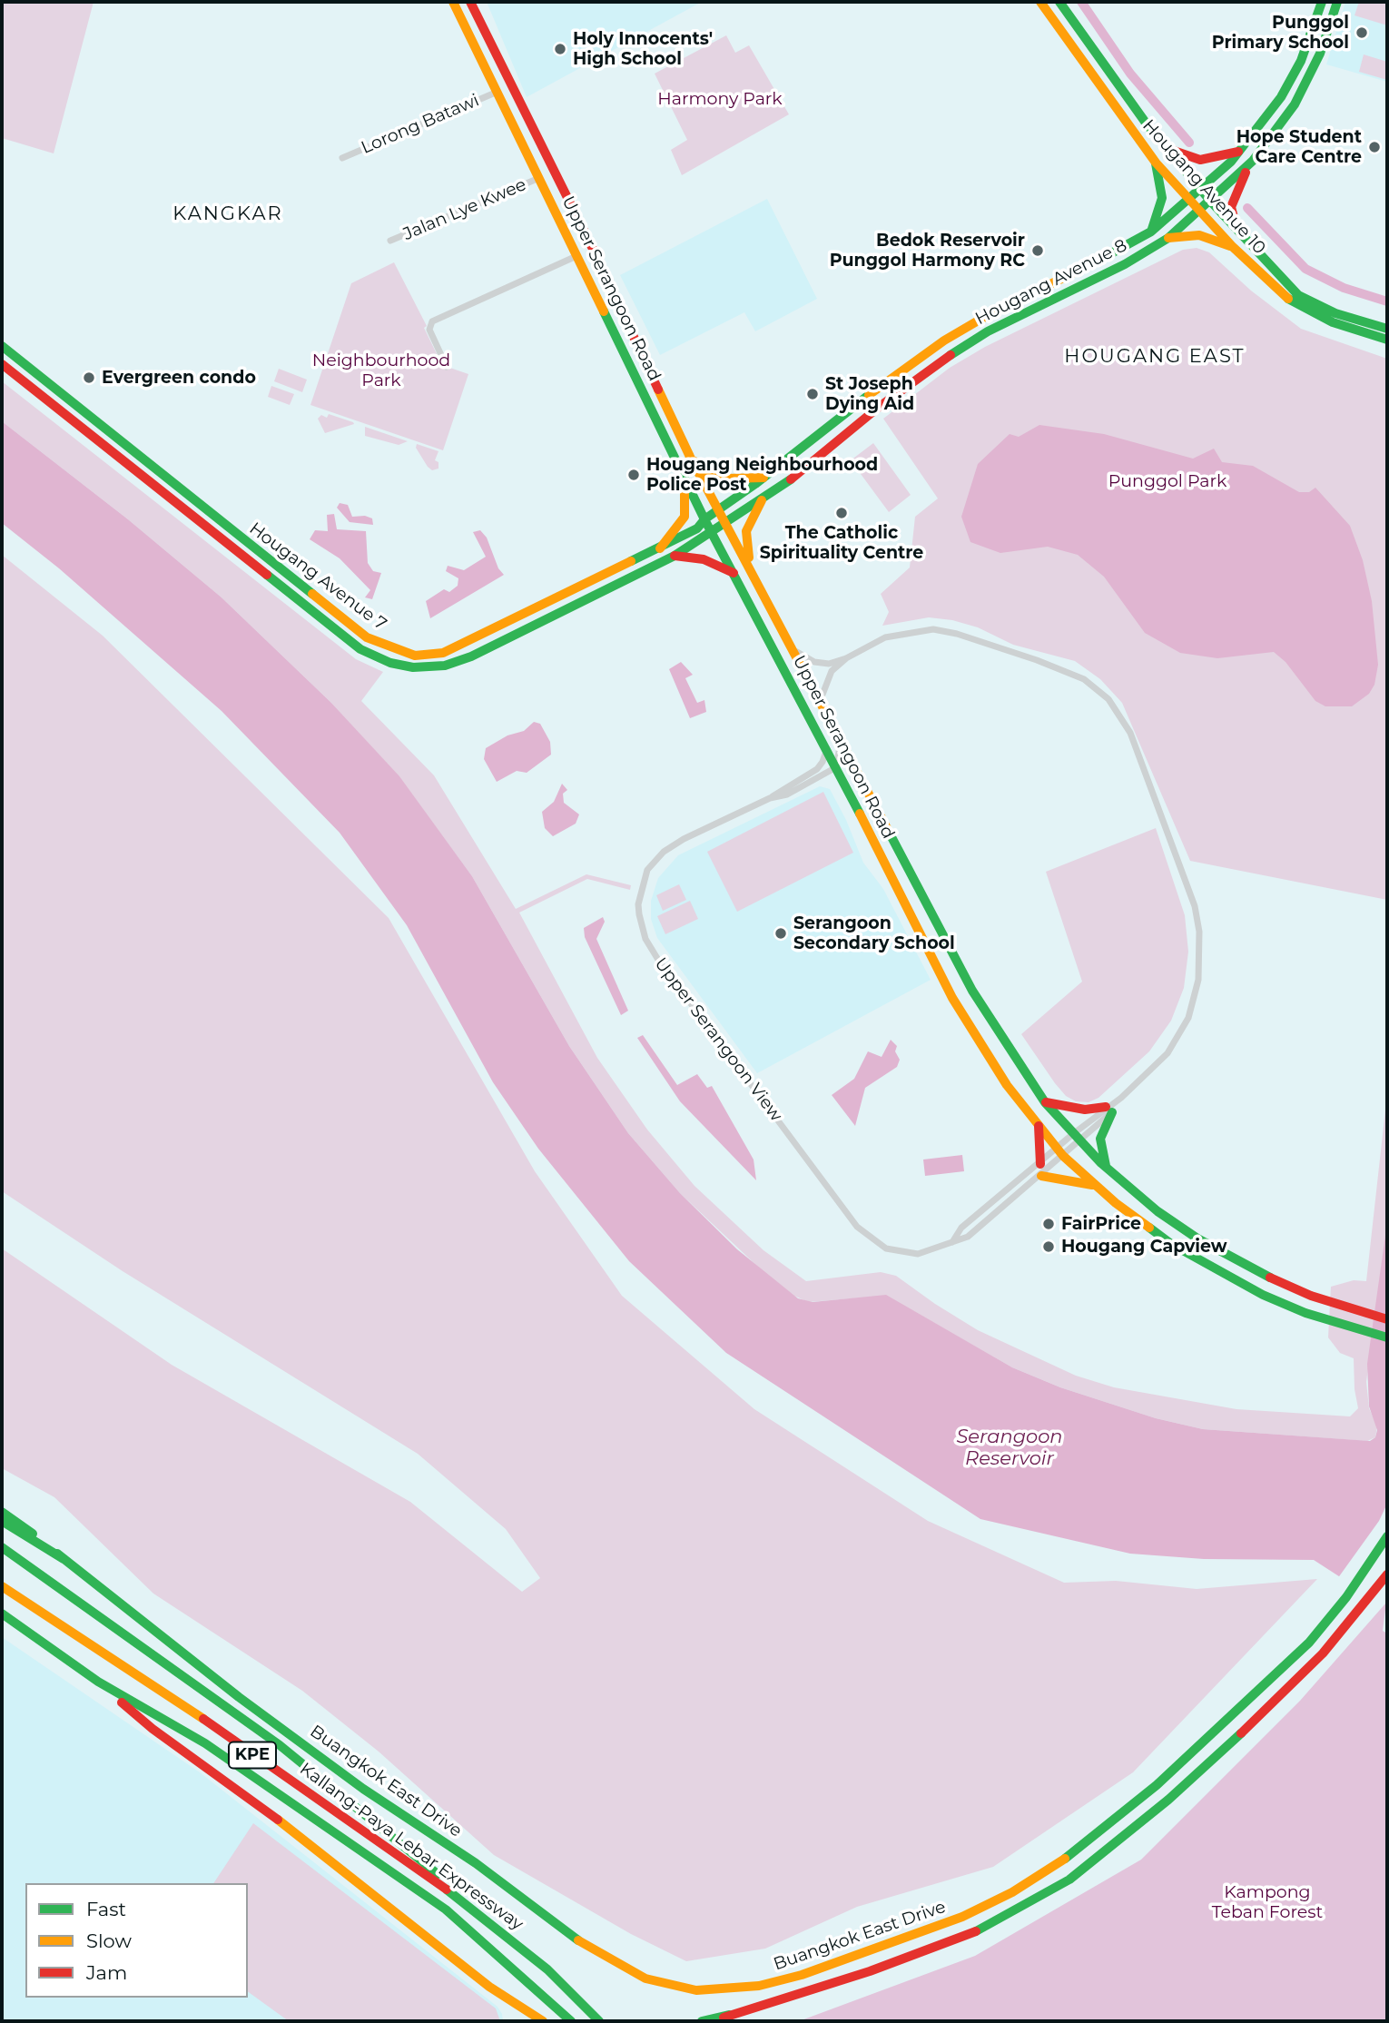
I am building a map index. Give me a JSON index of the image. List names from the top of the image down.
{
  "streets": {
    "main road": [
      "Hougang Avenue 10",
      "Hougang Avenue 8",
      "Upper Serangoon Road",
      "Hougang Avenue 7",
      "KPE",
      "Buangkok East Drive",
      "Kallang-Paya Lebar Expressway"
    ],
    "street": ["Lorong Batawi", "Jalan Lye Kwee", "Upper Serangoon View"]
  },
  "crossings": [
    ["Lorong Batawi", "Upper Serangoon Road"],
    ["Hougang Avenue 10", "Hougang Avenue 8"],
    ["Jalan Lye Kwee", "Upper Serangoon Road"],
    ["Hougang Avenue 8", "Upper Serangoon Road"],
    ["Hougang Avenue 8", "Hougang Avenue 7"],
    ["Upper Serangoon Road", "Hougang Avenue 7"],
    ["Upper Serangoon Road", "Upper Serangoon View"]
  ],
  "districts": ["KANGKAR", "HOUGANG EAST"],
  "water": ["Serangoon Reservoir"],
  "parks": [
    "Harmony Park",
    "Neighbourhood Park",
    "Punggol Park",
    "Kampong Teban Forest"
  ],
  "places": [
    "Punggol Primary School",
    "Holy Innocents' High School",
    "Hope Student Care Centre",
    "Bedok Reservoir Punggol Harmony RC",
    "Evergreen condo",
    "St Joseph Dying Aid",
    "Hougang Neighbourhood Police Post",
    "The Catholic Spirituality Centre",
    "Serangoon Secondary School",
    "FairPrice",
    "Hougang Capview"
  ],
  "legend": ["Fast", "Slow", "Jam"]
}
